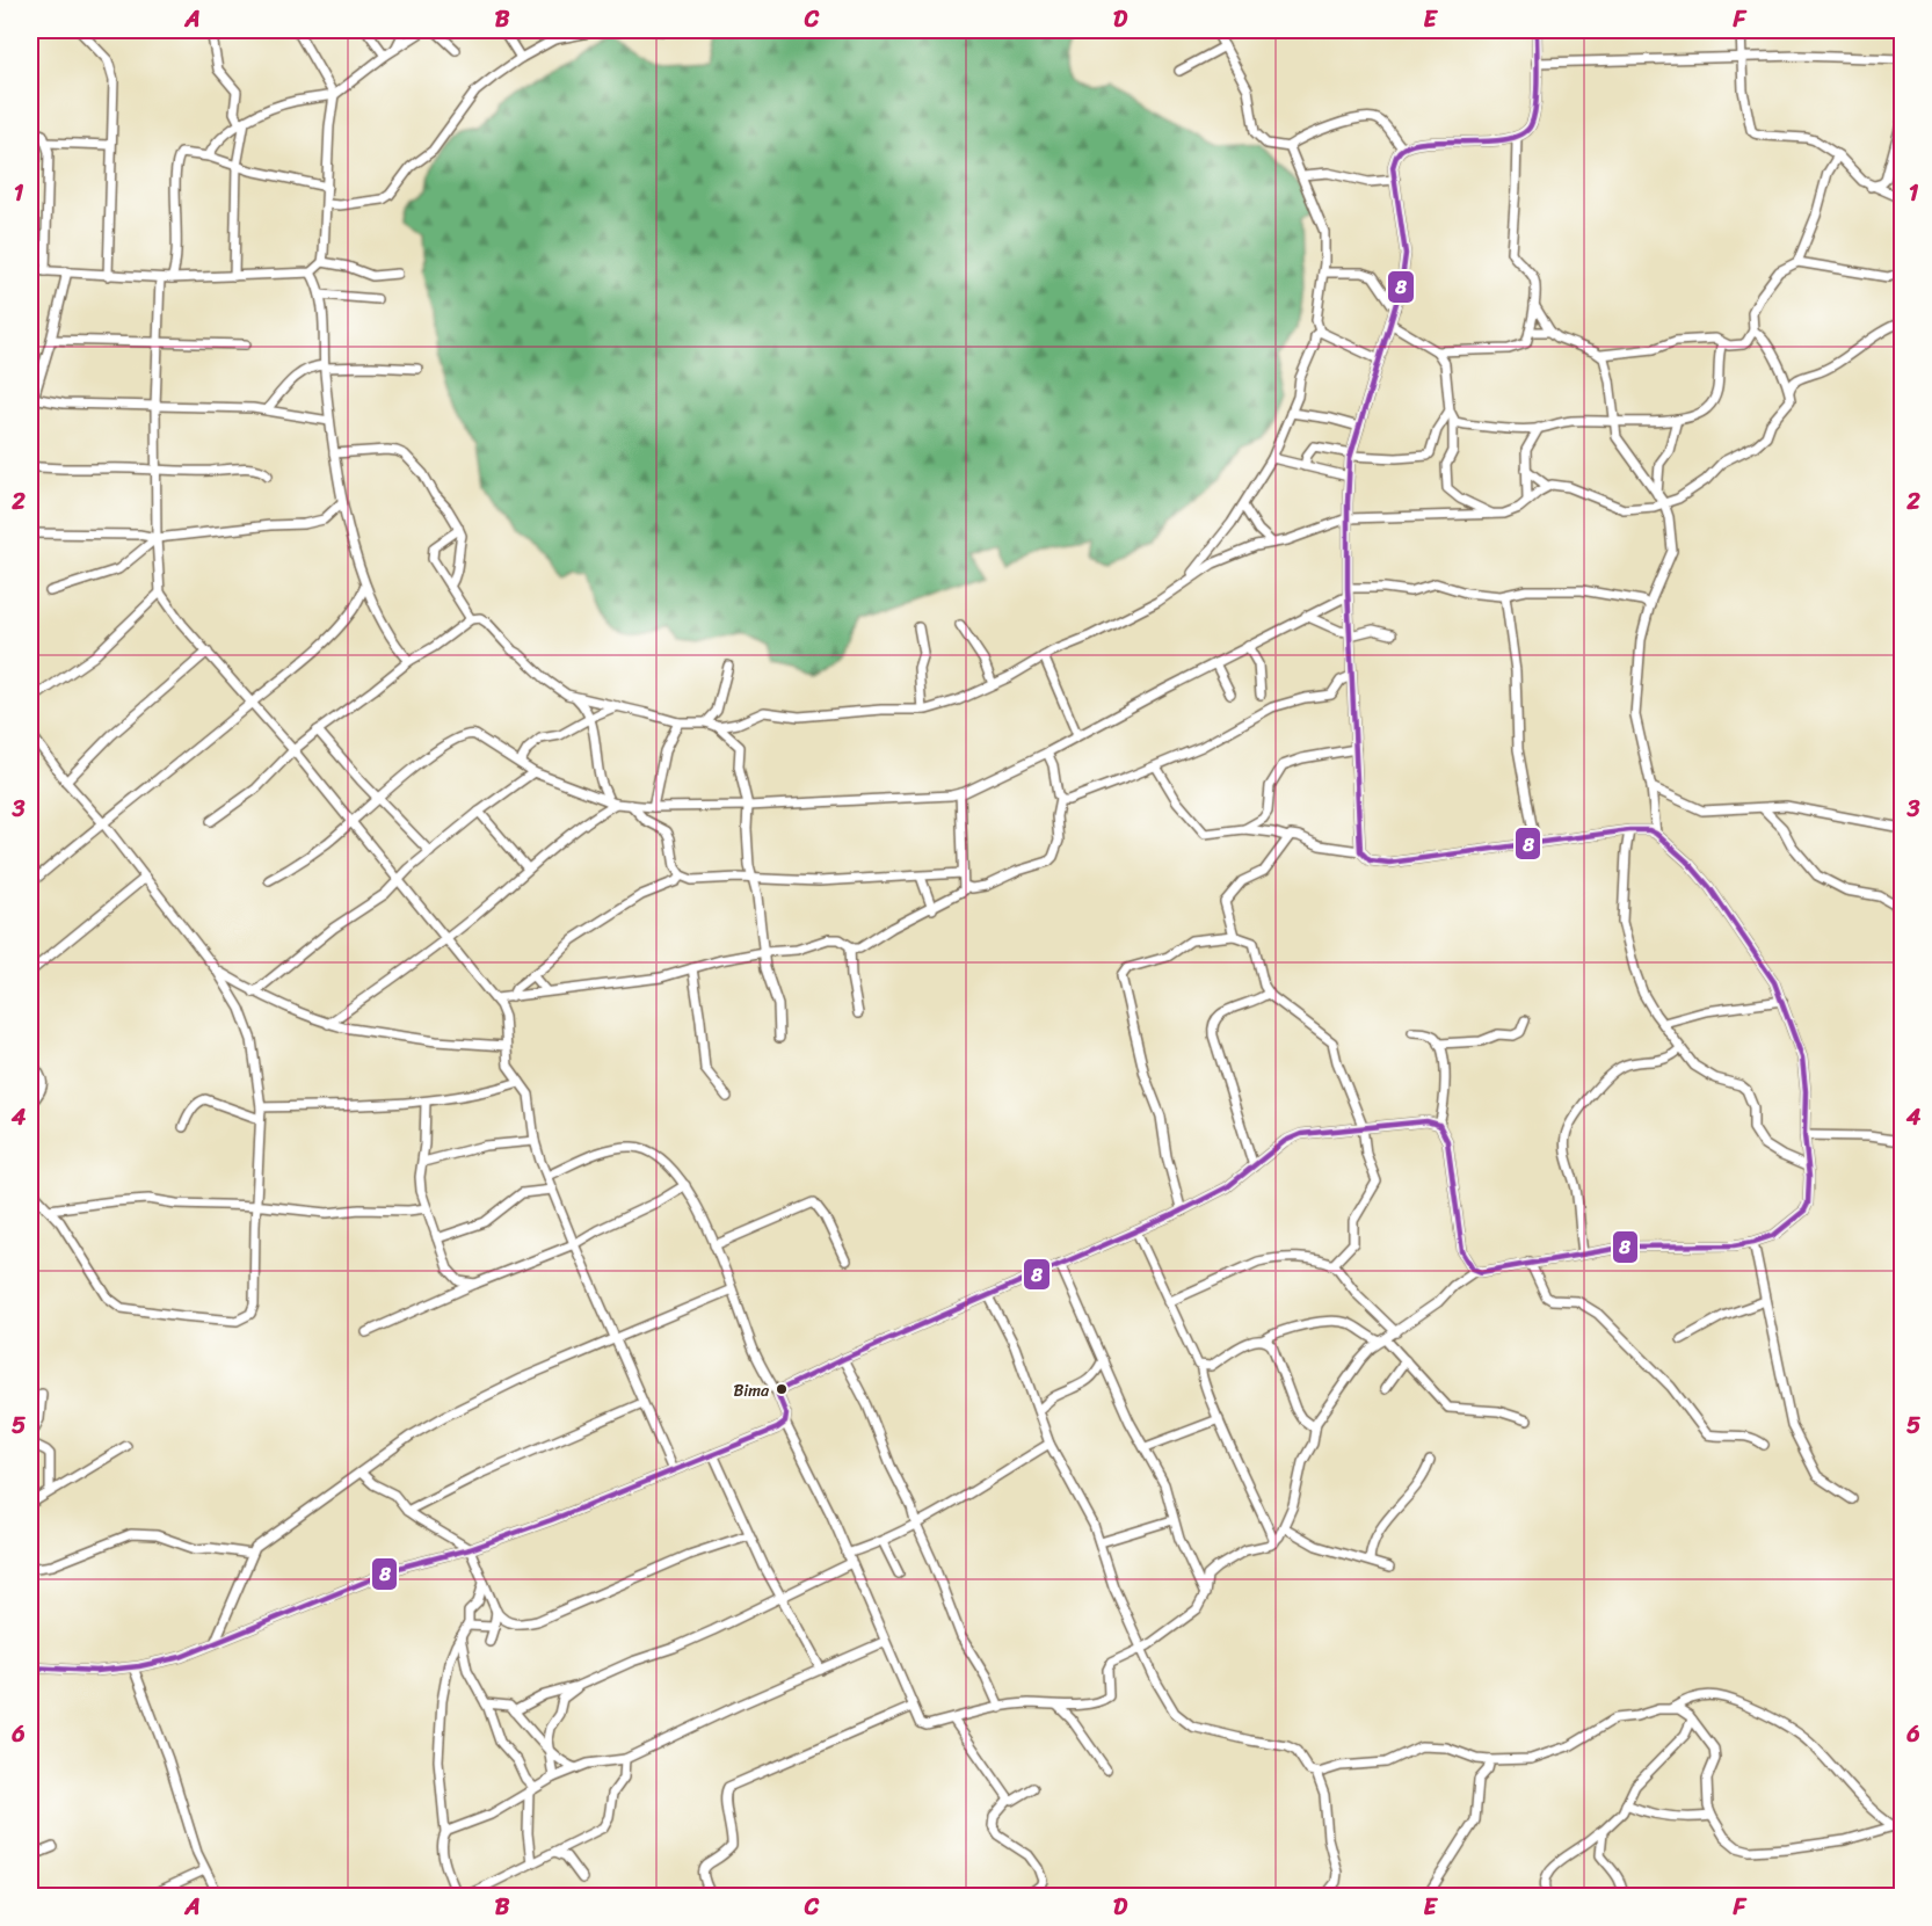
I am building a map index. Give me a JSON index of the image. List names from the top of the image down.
{
  "places": ["Bima"],
  "lines": ["transit line 8"],
  "grid": {
    "columns": [
      "A",
      "B",
      "C",
      "D",
      "E",
      "F"
    ],
    "rows": [
      "1",
      "2",
      "3",
      "4",
      "5",
      "6"
    ]
  }
}
